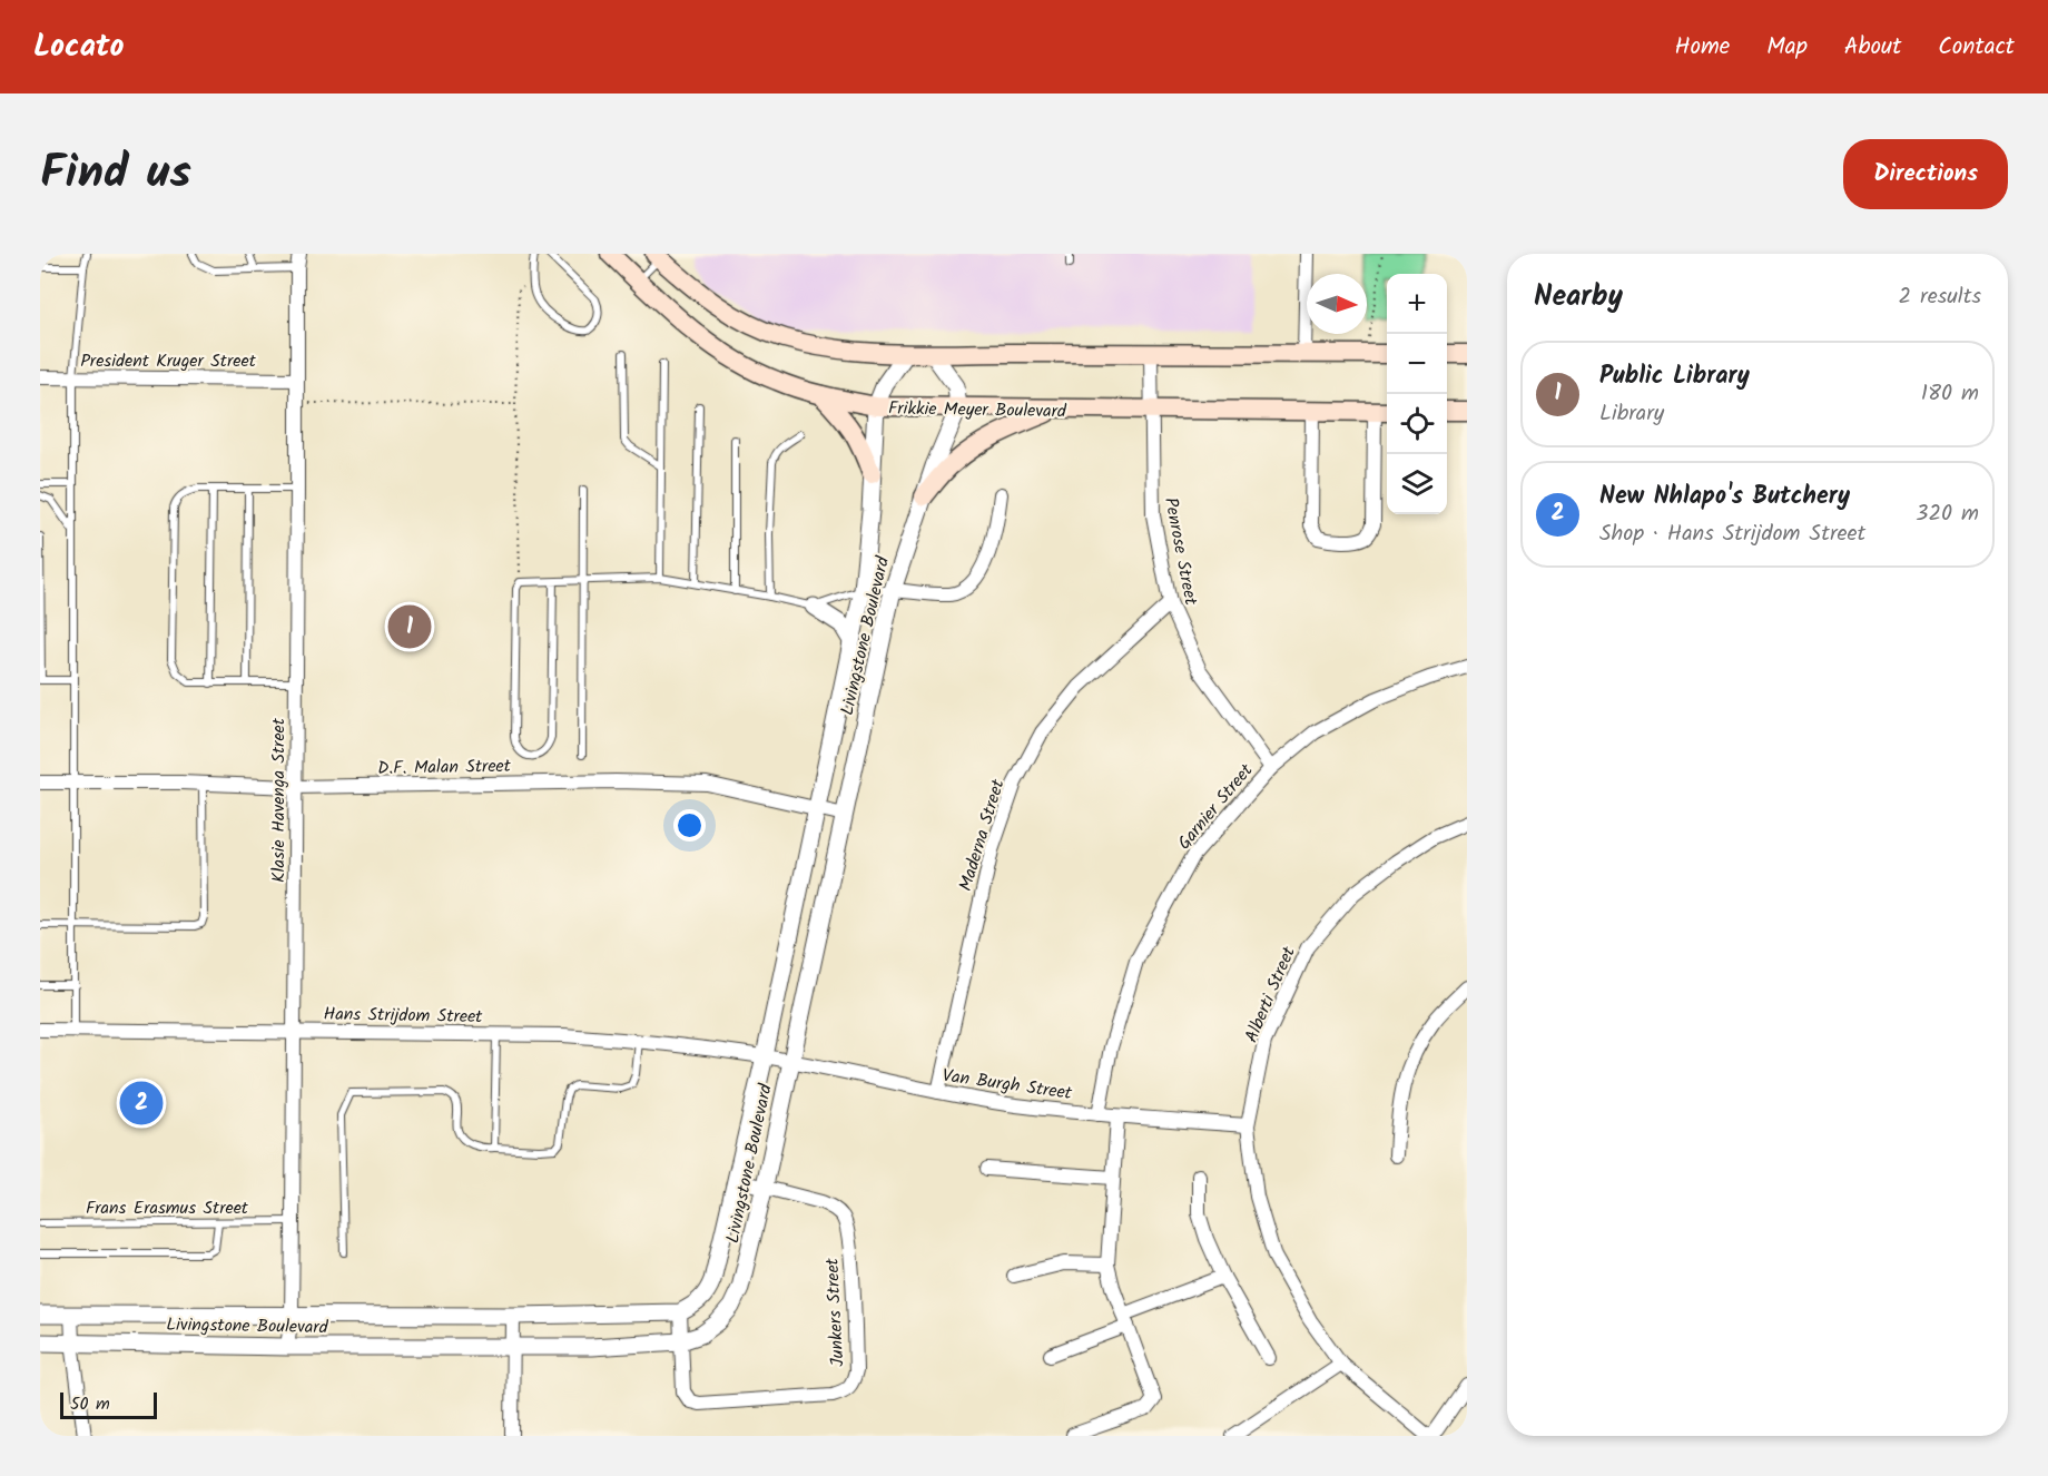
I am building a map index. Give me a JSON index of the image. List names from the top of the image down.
{
  "streets": {
    "main road": ["Frikkie Meyer Boulevard"],
    "street": [
      "President Kruger Street",
      "Penrose Street",
      "Livingstone Boulevard",
      "D.F. Malan Street",
      "Klasie Havenga Street",
      "Garnier Street",
      "Maderna Street",
      "Alberti Street",
      "Hans Strijdom Street",
      "Van Burgh Street",
      "Junkers Street"
    ],
    "lane": ["Frans Erasmus Street"]
  },
  "crossings": [
    ["President Kruger Street", "Klasie Havenga Street"],
    ["Frikkie Meyer Boulevard", "Penrose Street"],
    ["Frikkie Meyer Boulevard", "Livingstone Boulevard"],
    ["Penrose Street", "Garnier Street"],
    ["Penrose Street", "Maderna Street"],
    ["Livingstone Boulevard", "D.F. Malan Street"],
    ["Livingstone Boulevard", "Klasie Havenga Street"],
    ["Livingstone Boulevard", "Hans Strijdom Street"],
    ["Livingstone Boulevard", "Van Burgh Street"],
    ["Livingstone Boulevard", "Junkers Street"],
    ["D.F. Malan Street", "Klasie Havenga Street"],
    ["Klasie Havenga Street", "Hans Strijdom Street"],
    ["Klasie Havenga Street", "Frans Erasmus Street"],
    ["Garnier Street", "Van Burgh Street"],
    ["Maderna Street", "Van Burgh Street"],
    ["Alberti Street", "Van Burgh Street"],
    ["Hans Strijdom Street", "Van Burgh Street"]
  ],
  "scale_bar": "50 m",
  "north": "right",
  "page": {
    "header": "Locato",
    "nav": [
      "Home",
      "Map",
      "About",
      "Contact"
    ],
    "title": "Find us",
    "buttons": "Directions",
    "heading": ["Nearby", "2 results"],
    "map_buttons": ["+", "−"],
    "list": [
      {
        "mark": "1",
        "name": "Public Library",
        "note": "Library",
        "value": "180 m"
      },
      {
        "mark": "2",
        "name": "New Nhlapo's Butchery",
        "note": "Shop · Hans Strijdom Street",
        "value": "320 m"
      }
    ],
    "pins": ["1", "2"],
    "scale": "50 m"
  }
}
